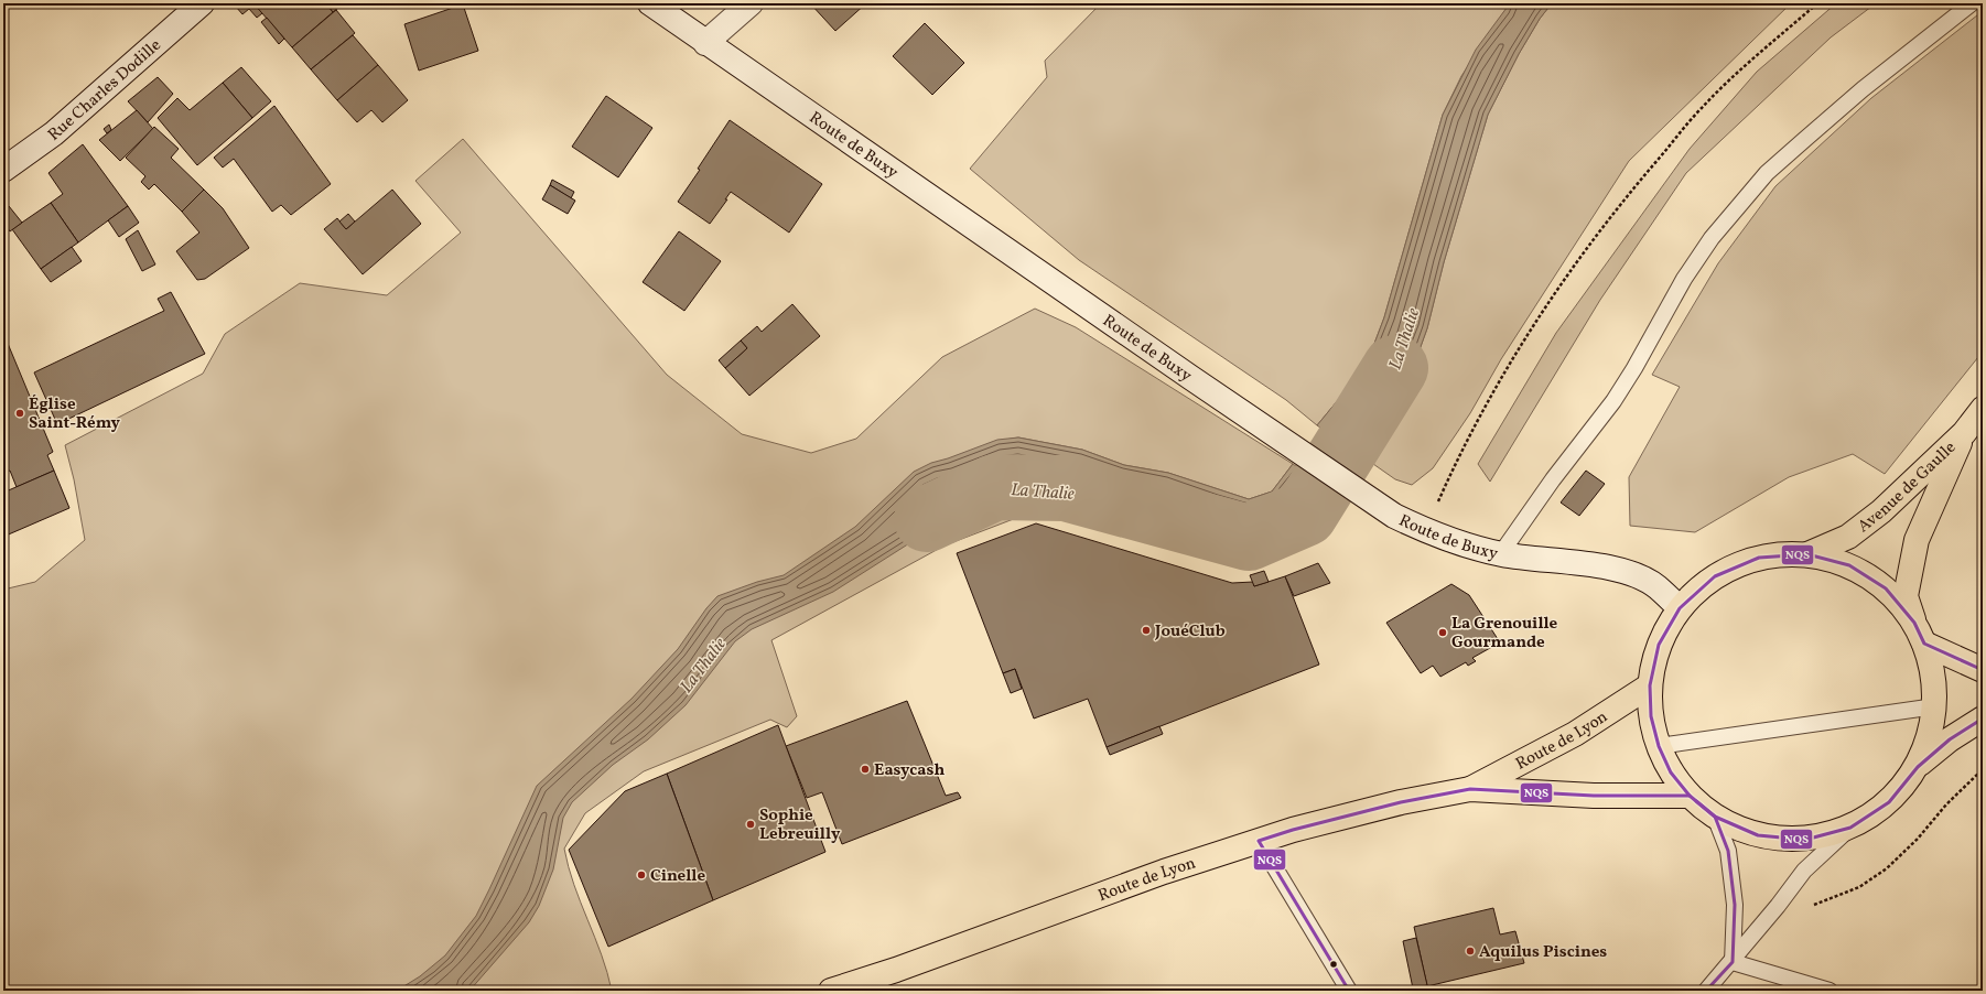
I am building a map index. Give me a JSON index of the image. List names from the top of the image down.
{
  "streets": {
    "main road": [
      "Rue Charles Dodille",
      "Route de Buxy",
      "Avenue de Gaulle",
      "Route de Lyon"
    ]
  },
  "water": ["La Thalie"],
  "places": [
    "Église Saint-Rémy",
    "JouéClub",
    "La Grenouille Gourmande",
    "Easycash",
    "Sophie Lebreuilly",
    "Cinelle",
    "Aquilus Piscines"
  ],
  "lines": ["transit line NQS"]
}
